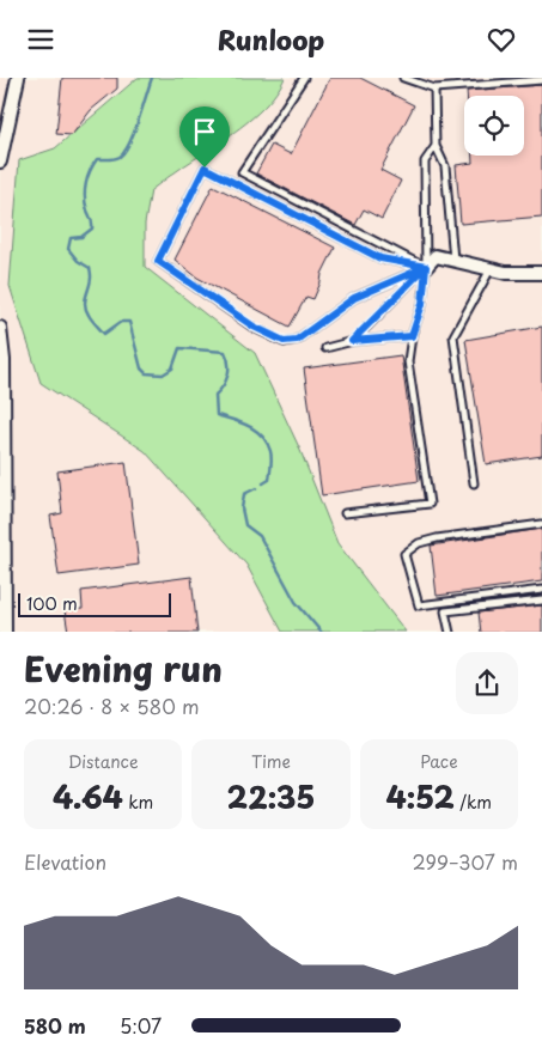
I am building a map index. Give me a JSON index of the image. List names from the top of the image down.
{
  "scale_bar": "100 m",
  "page": {
    "header": "Runloop",
    "scale": "100 m",
    "heading": ["Evening run", "20:26 · 8 × 580 m"],
    "stats": [
      ["Distance", "4.64 km"],
      ["Time", "22:35"],
      ["Pace", "4:52 /km"]
    ],
    "chart": ["Elevation", "299–307 m"],
    "list": [
      {
        "name": "580 m",
        "note": "5:07"
      }
    ]
  }
}
